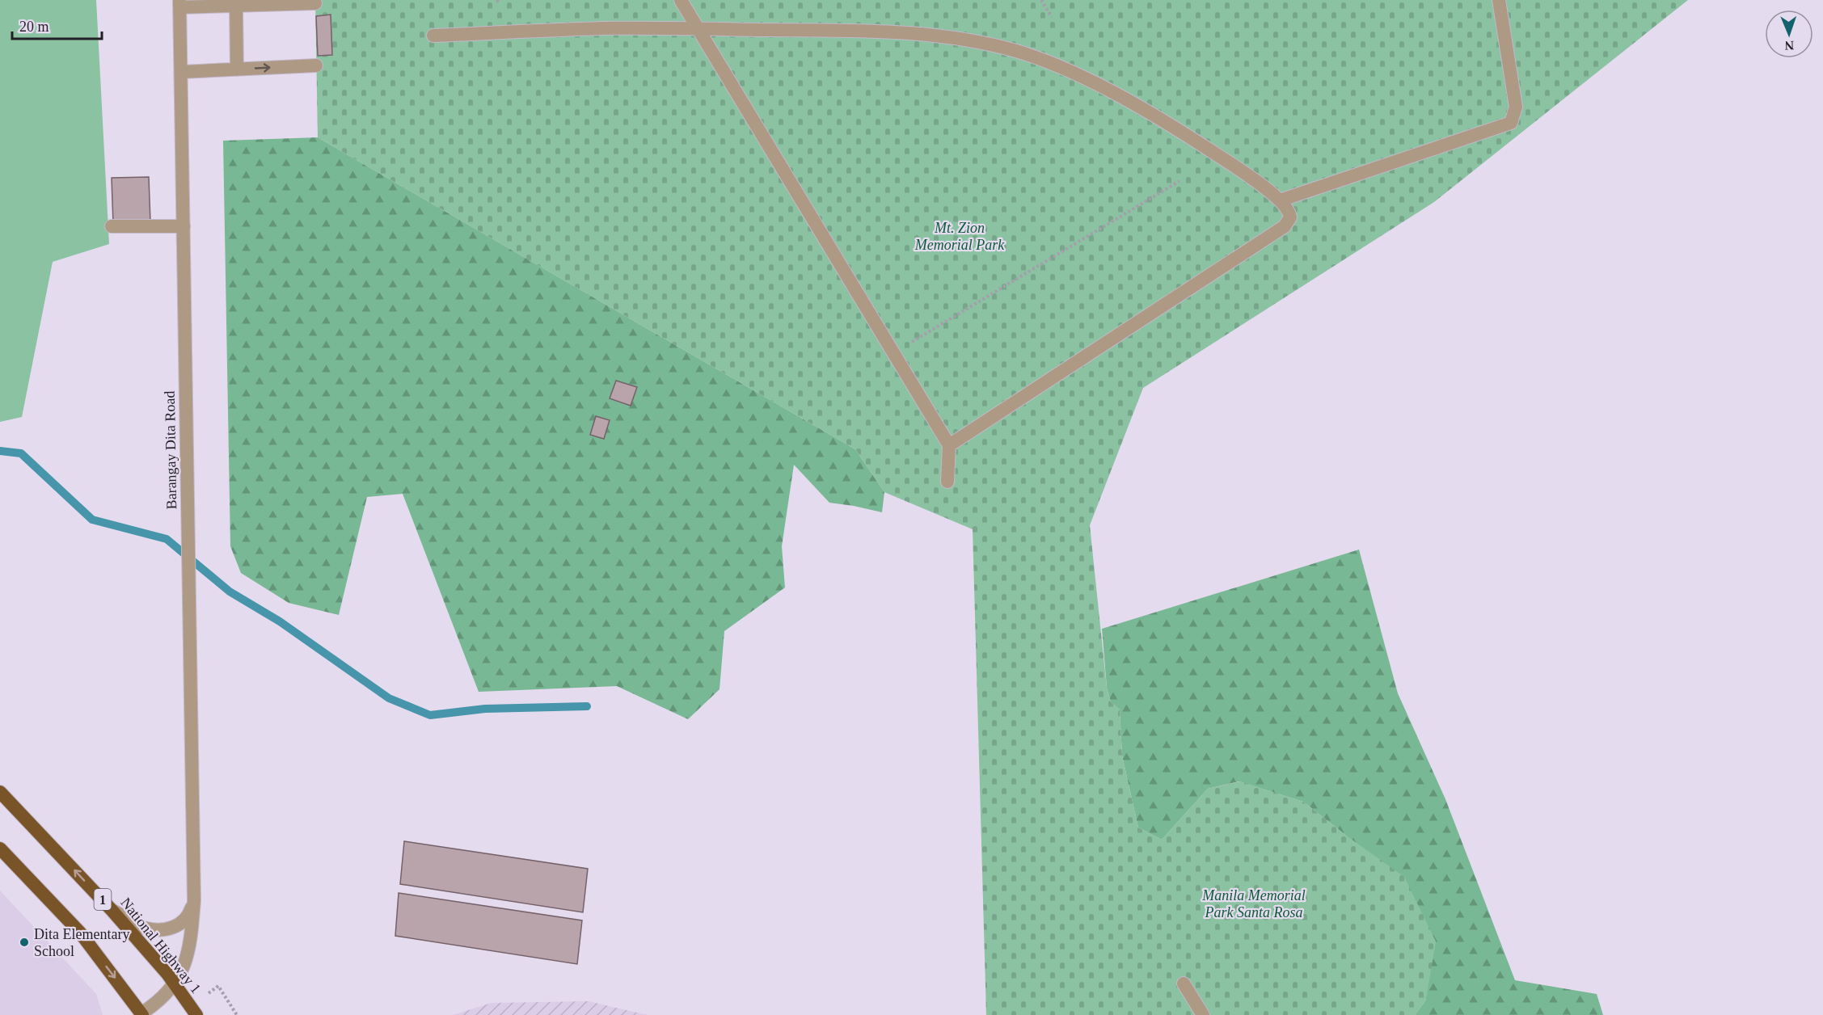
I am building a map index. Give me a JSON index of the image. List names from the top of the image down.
{
  "streets": {
    "highway": ["1", "National Highway 1"],
    "street": ["Barangay Dita Road"]
  },
  "crossings": [
    ["Barangay Dita Road", "National Highway 1"]
  ],
  "parks": ["Mt. Zion Memorial Park", "Manila Memorial Park Santa Rosa"],
  "places": ["Dita Elementary School"],
  "scale_bar": "20 m",
  "north": "bottom"
}
